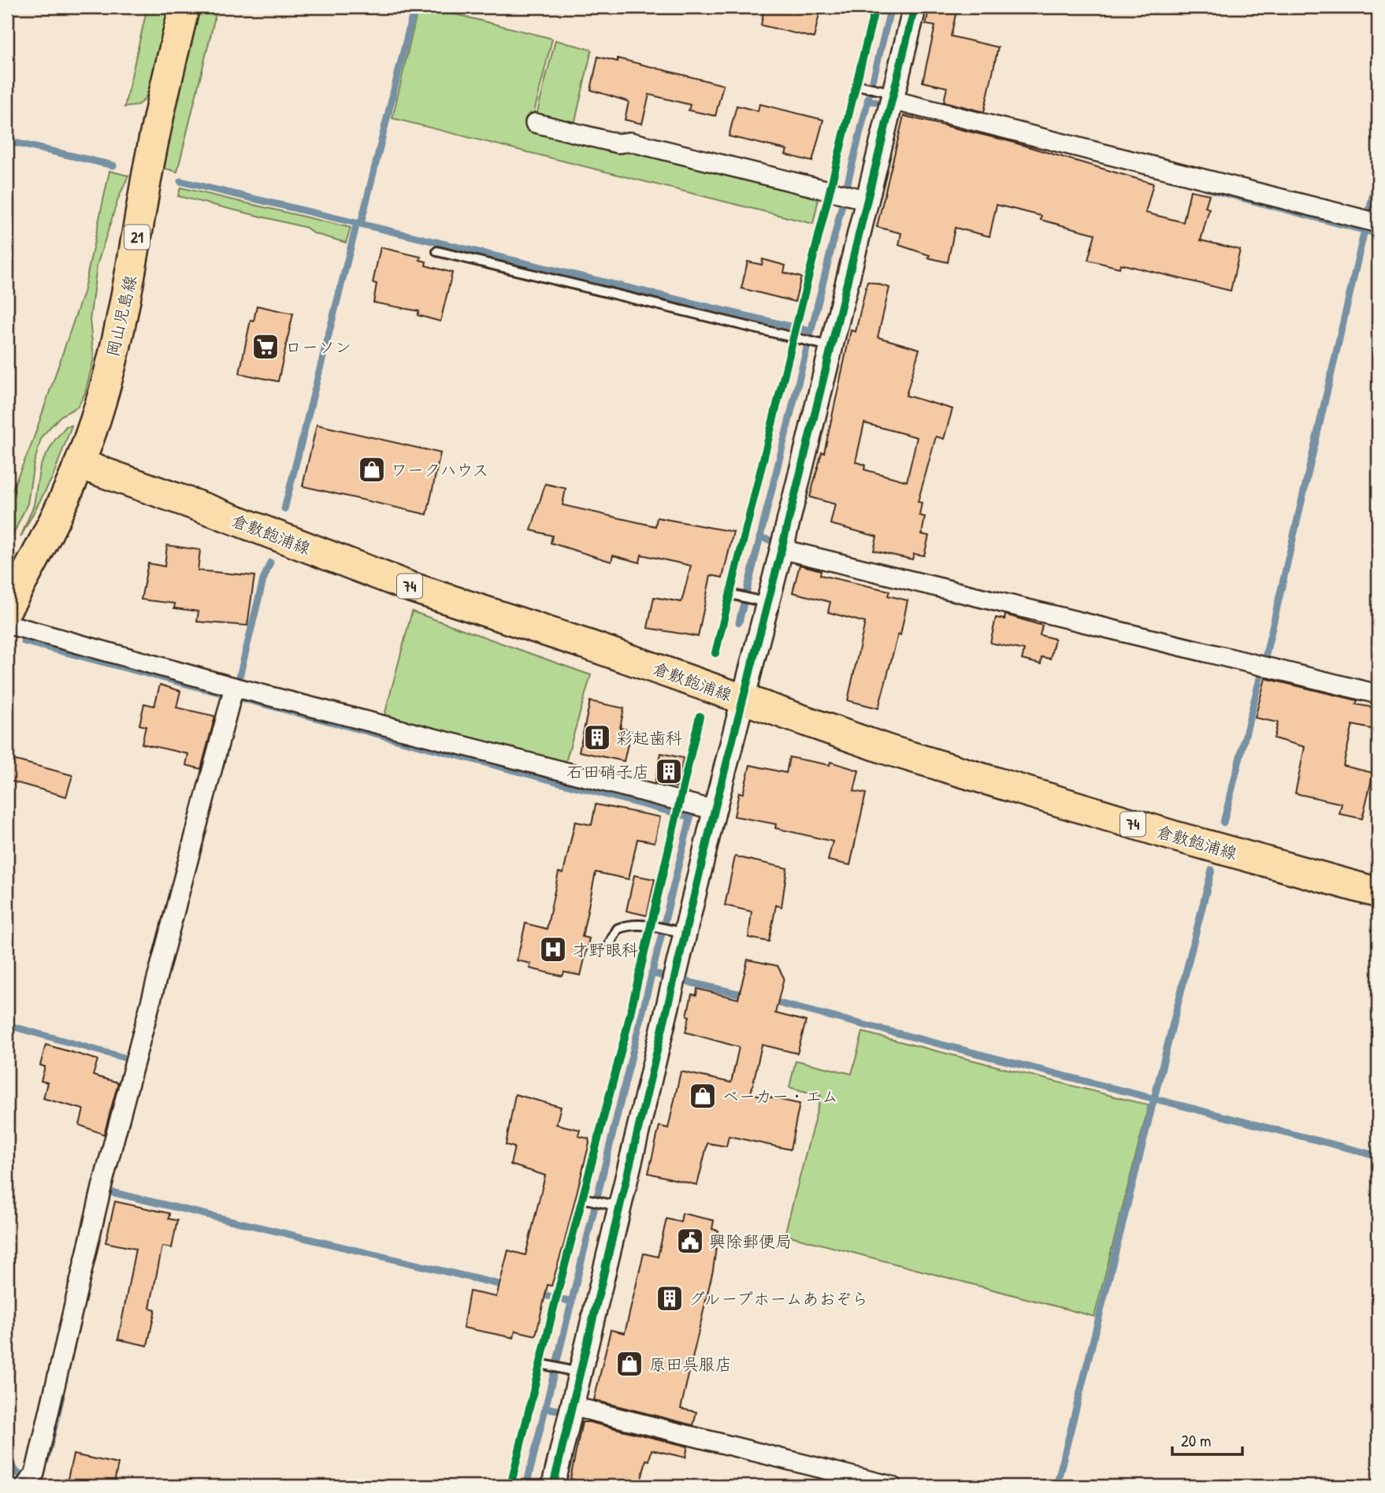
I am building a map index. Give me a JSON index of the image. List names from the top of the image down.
{
  "streets": {
    "main road": [
      "21",
      "岡山児島線",
      "倉敷飽浦線",
      "74"
    ]
  },
  "crossings": [
    ["岡山児島線", "倉敷飽浦線"]
  ],
  "places": {
    "supermarket": ["ローソン"],
    "shop": ["ワークハウス", "ベーカー・エム", "原田呉服店"],
    "building": ["彩起歯科", "石田硝子店", "グループホームあおぞら"],
    "hospital": ["才野眼科"],
    "public building": ["興除郵便局"]
  },
  "scale_bar": "20 m"
}
